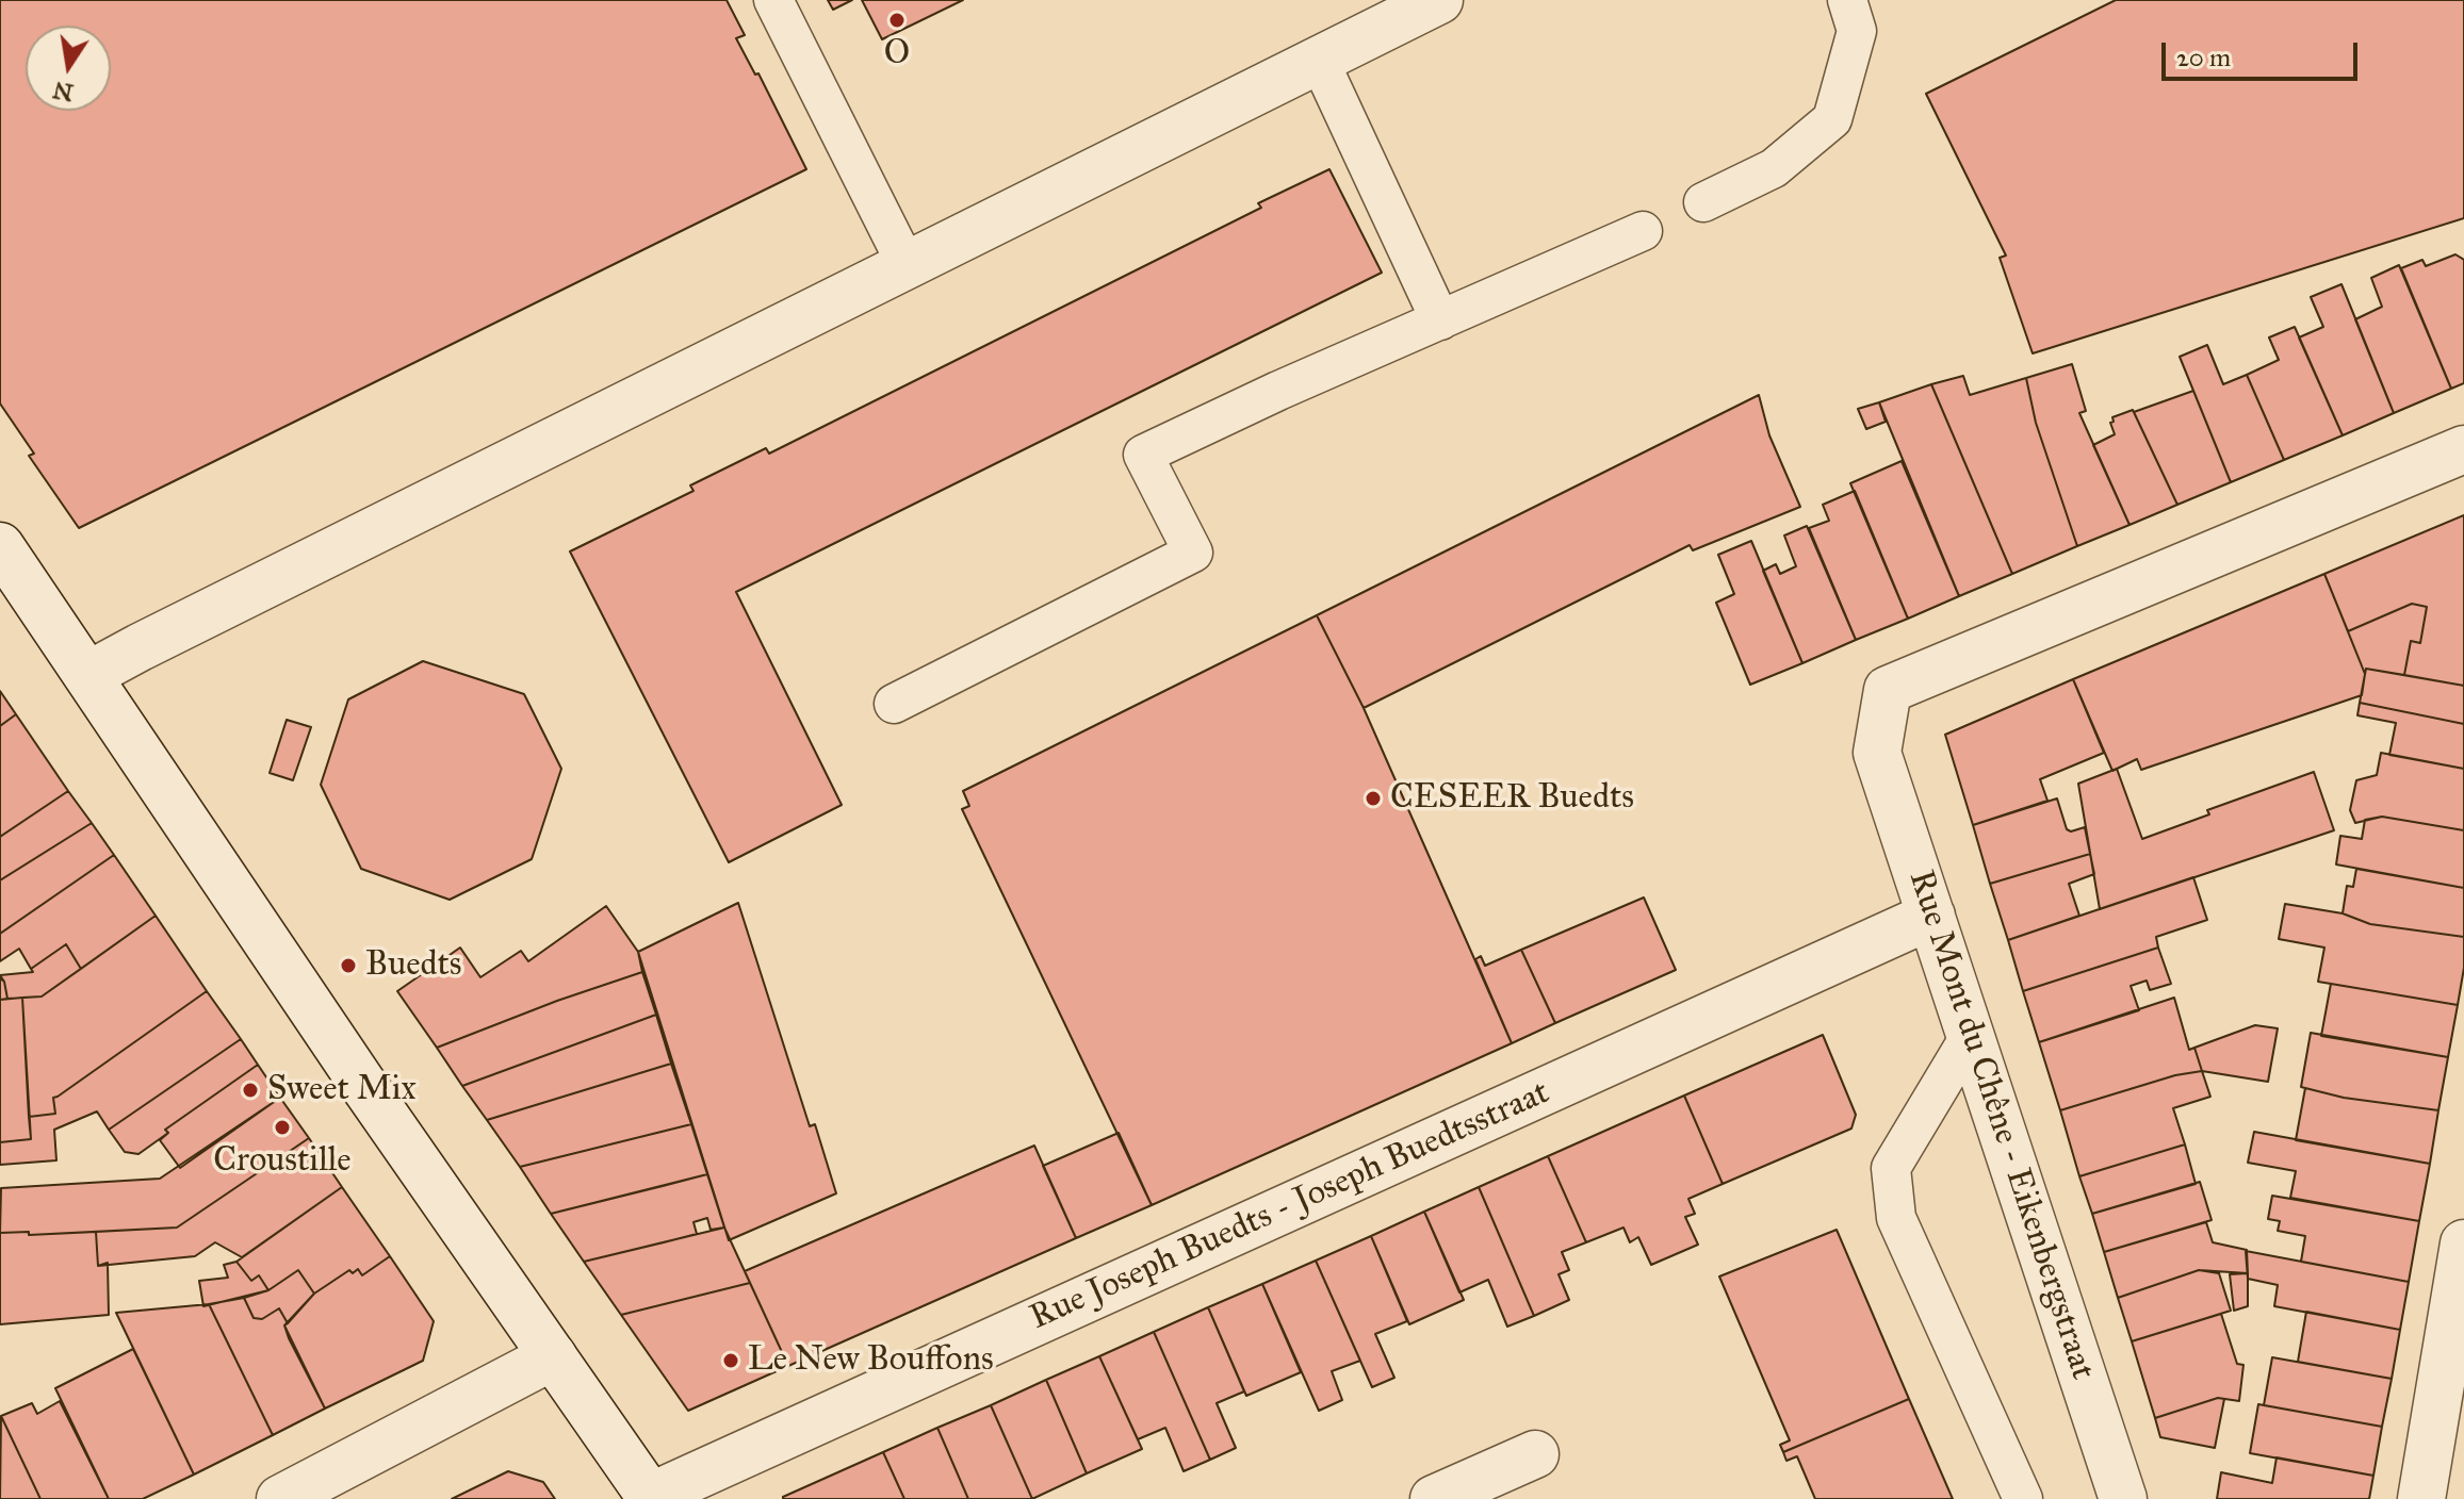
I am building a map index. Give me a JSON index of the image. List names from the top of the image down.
{
  "streets": {
    "street": ["Rue Mont du Chêne - Eikenbergstraat", "Rue Joseph Buedts - Joseph Buedtsstraat"]
  },
  "crossings": [
    ["Rue Mont du Chêne - Eikenbergstraat", "Rue Joseph Buedts - Joseph Buedtsstraat"]
  ],
  "places": [
    "O",
    "CESEER Buedts",
    "Buedts",
    "Sweet Mix",
    "Croustille",
    "Le New Bouffons"
  ],
  "scale_bar": "20 m",
  "north": "bottom"
}
